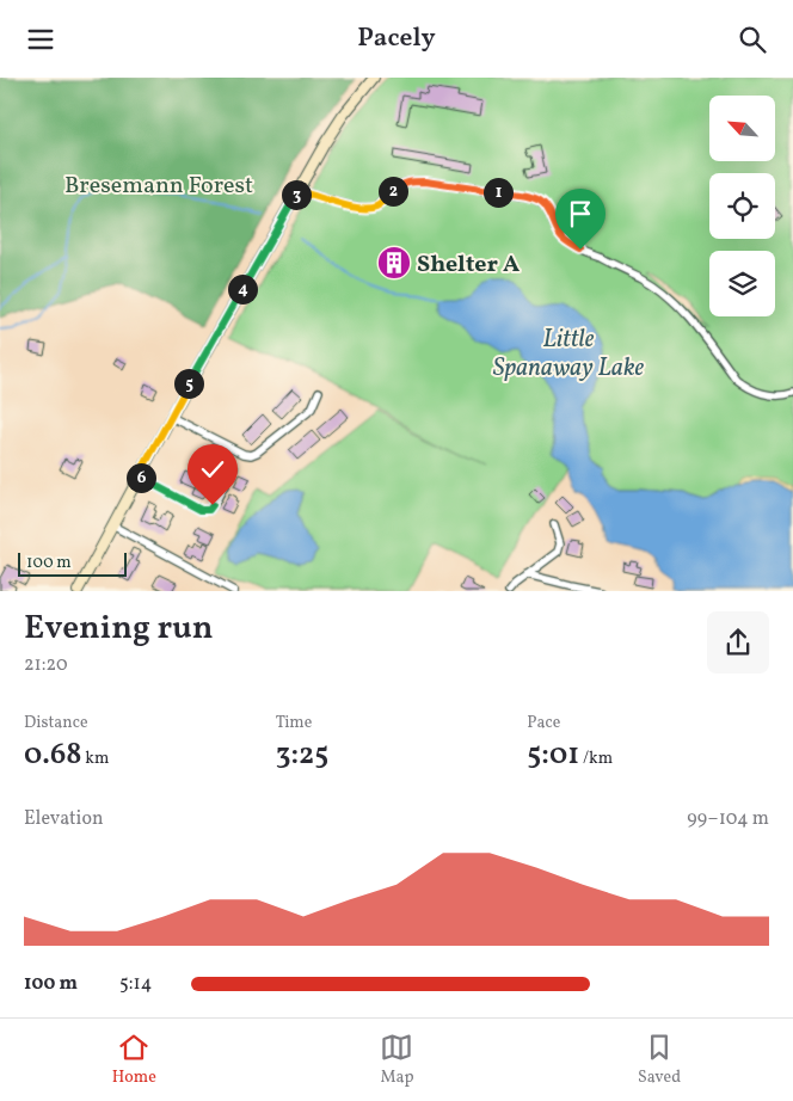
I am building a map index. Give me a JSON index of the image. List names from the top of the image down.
{
  "water": ["Little Spanaway Lake"],
  "parks": ["Bresemann Forest"],
  "places": {
    "building": ["Shelter A"]
  },
  "scale_bar": "100 m",
  "north": "top left",
  "page": {
    "header": "Pacely",
    "pins": [
      "2",
      "1",
      "3",
      "4",
      "5",
      "6"
    ],
    "scale": "100 m",
    "heading": ["Evening run", "21:20"],
    "stats": [
      ["Distance", "0.68 km"],
      ["Time", "3:25"],
      ["Pace", "5:01 /km"]
    ],
    "chart": ["Elevation", "99–104 m"],
    "list": [
      {
        "name": "100 m",
        "note": "5:14"
      }
    ],
    "tabs": ["Home", "Map", "Saved"]
  }
}
